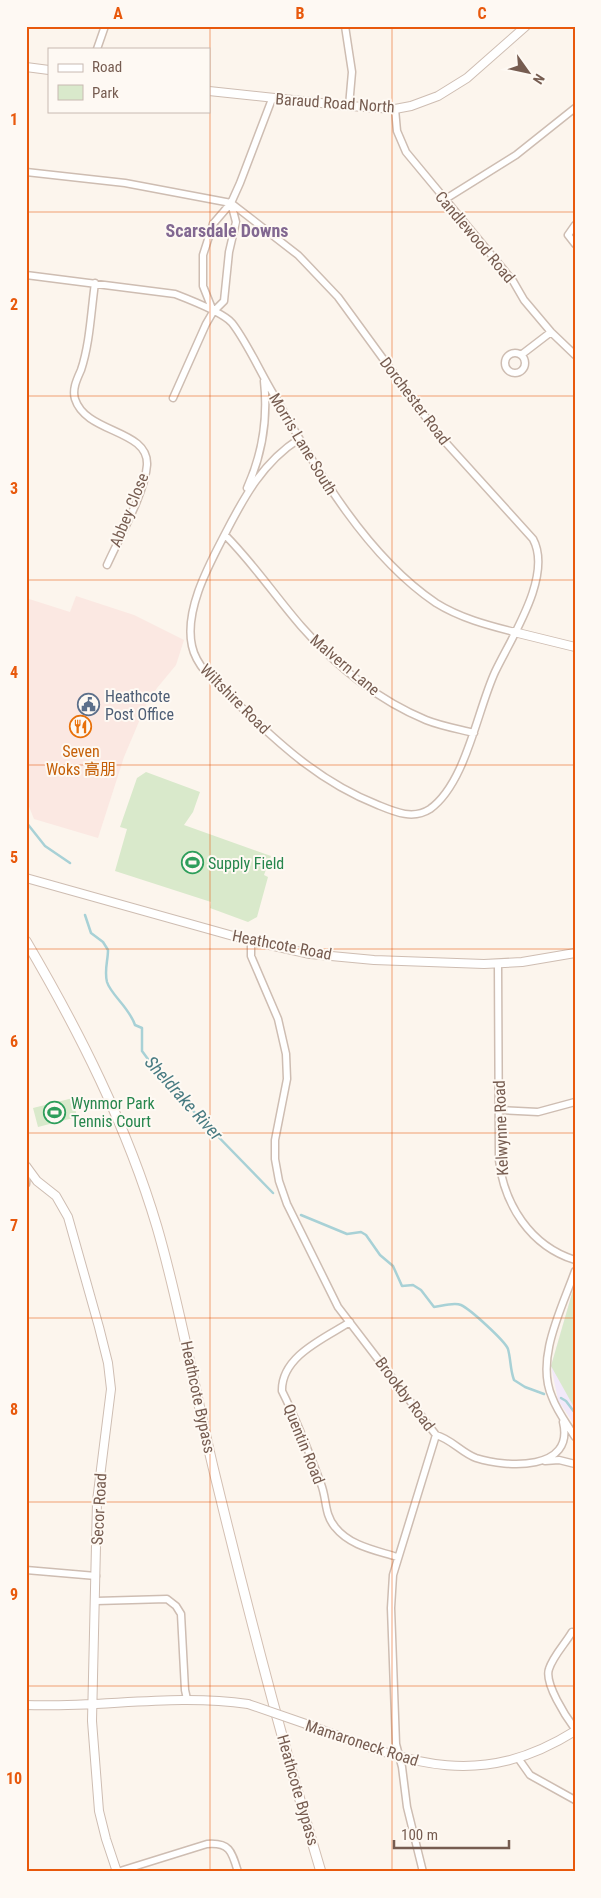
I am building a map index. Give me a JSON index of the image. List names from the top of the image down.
{
  "streets": {
    "main road": ["Heathcote Bypass"],
    "street": [
      "Baraud Road North",
      "Candlewood Road",
      "Dorchester Road",
      "Morris Lane South",
      "Abbey Close",
      "Malvern Lane",
      "Wiltshire Road",
      "Heathcote Road",
      "Kelwynne Road",
      "Brookby Road",
      "Quentin Road",
      "Secor Road",
      "Mamaroneck Road"
    ]
  },
  "crossings": [
    ["Baraud Road North", "Candlewood Road"],
    ["Dorchester Road", "Morris Lane South"],
    ["Dorchester Road", "Malvern Lane"],
    ["Dorchester Road", "Wiltshire Road"],
    ["Morris Lane South", "Abbey Close"],
    ["Morris Lane South", "Wiltshire Road"],
    ["Malvern Lane", "Wiltshire Road"],
    ["Heathcote Road", "Kelwynne Road"],
    ["Heathcote Road", "Brookby Road"],
    ["Brookby Road", "Quentin Road"],
    ["Brookby Road", "Mamaroneck Road"],
    ["Secor Road", "Mamaroneck Road"]
  ],
  "districts": ["Scarsdale Downs"],
  "water": ["Sheldrake River"],
  "places": {
    "public building": ["Heathcote Post Office"],
    "restaurant": ["Seven Woks 高朋"],
    "sports": ["Supply Field", "Wynmor Park Tennis Court"]
  },
  "legend": ["Road", "Park"],
  "scale_bar": "100 m",
  "north": "bottom right",
  "grid": {
    "columns": ["A", "B", "C"],
    "rows": [
      "1",
      "2",
      "3",
      "4",
      "5",
      "6",
      "7",
      "8",
      "9",
      "10"
    ]
  }
}
